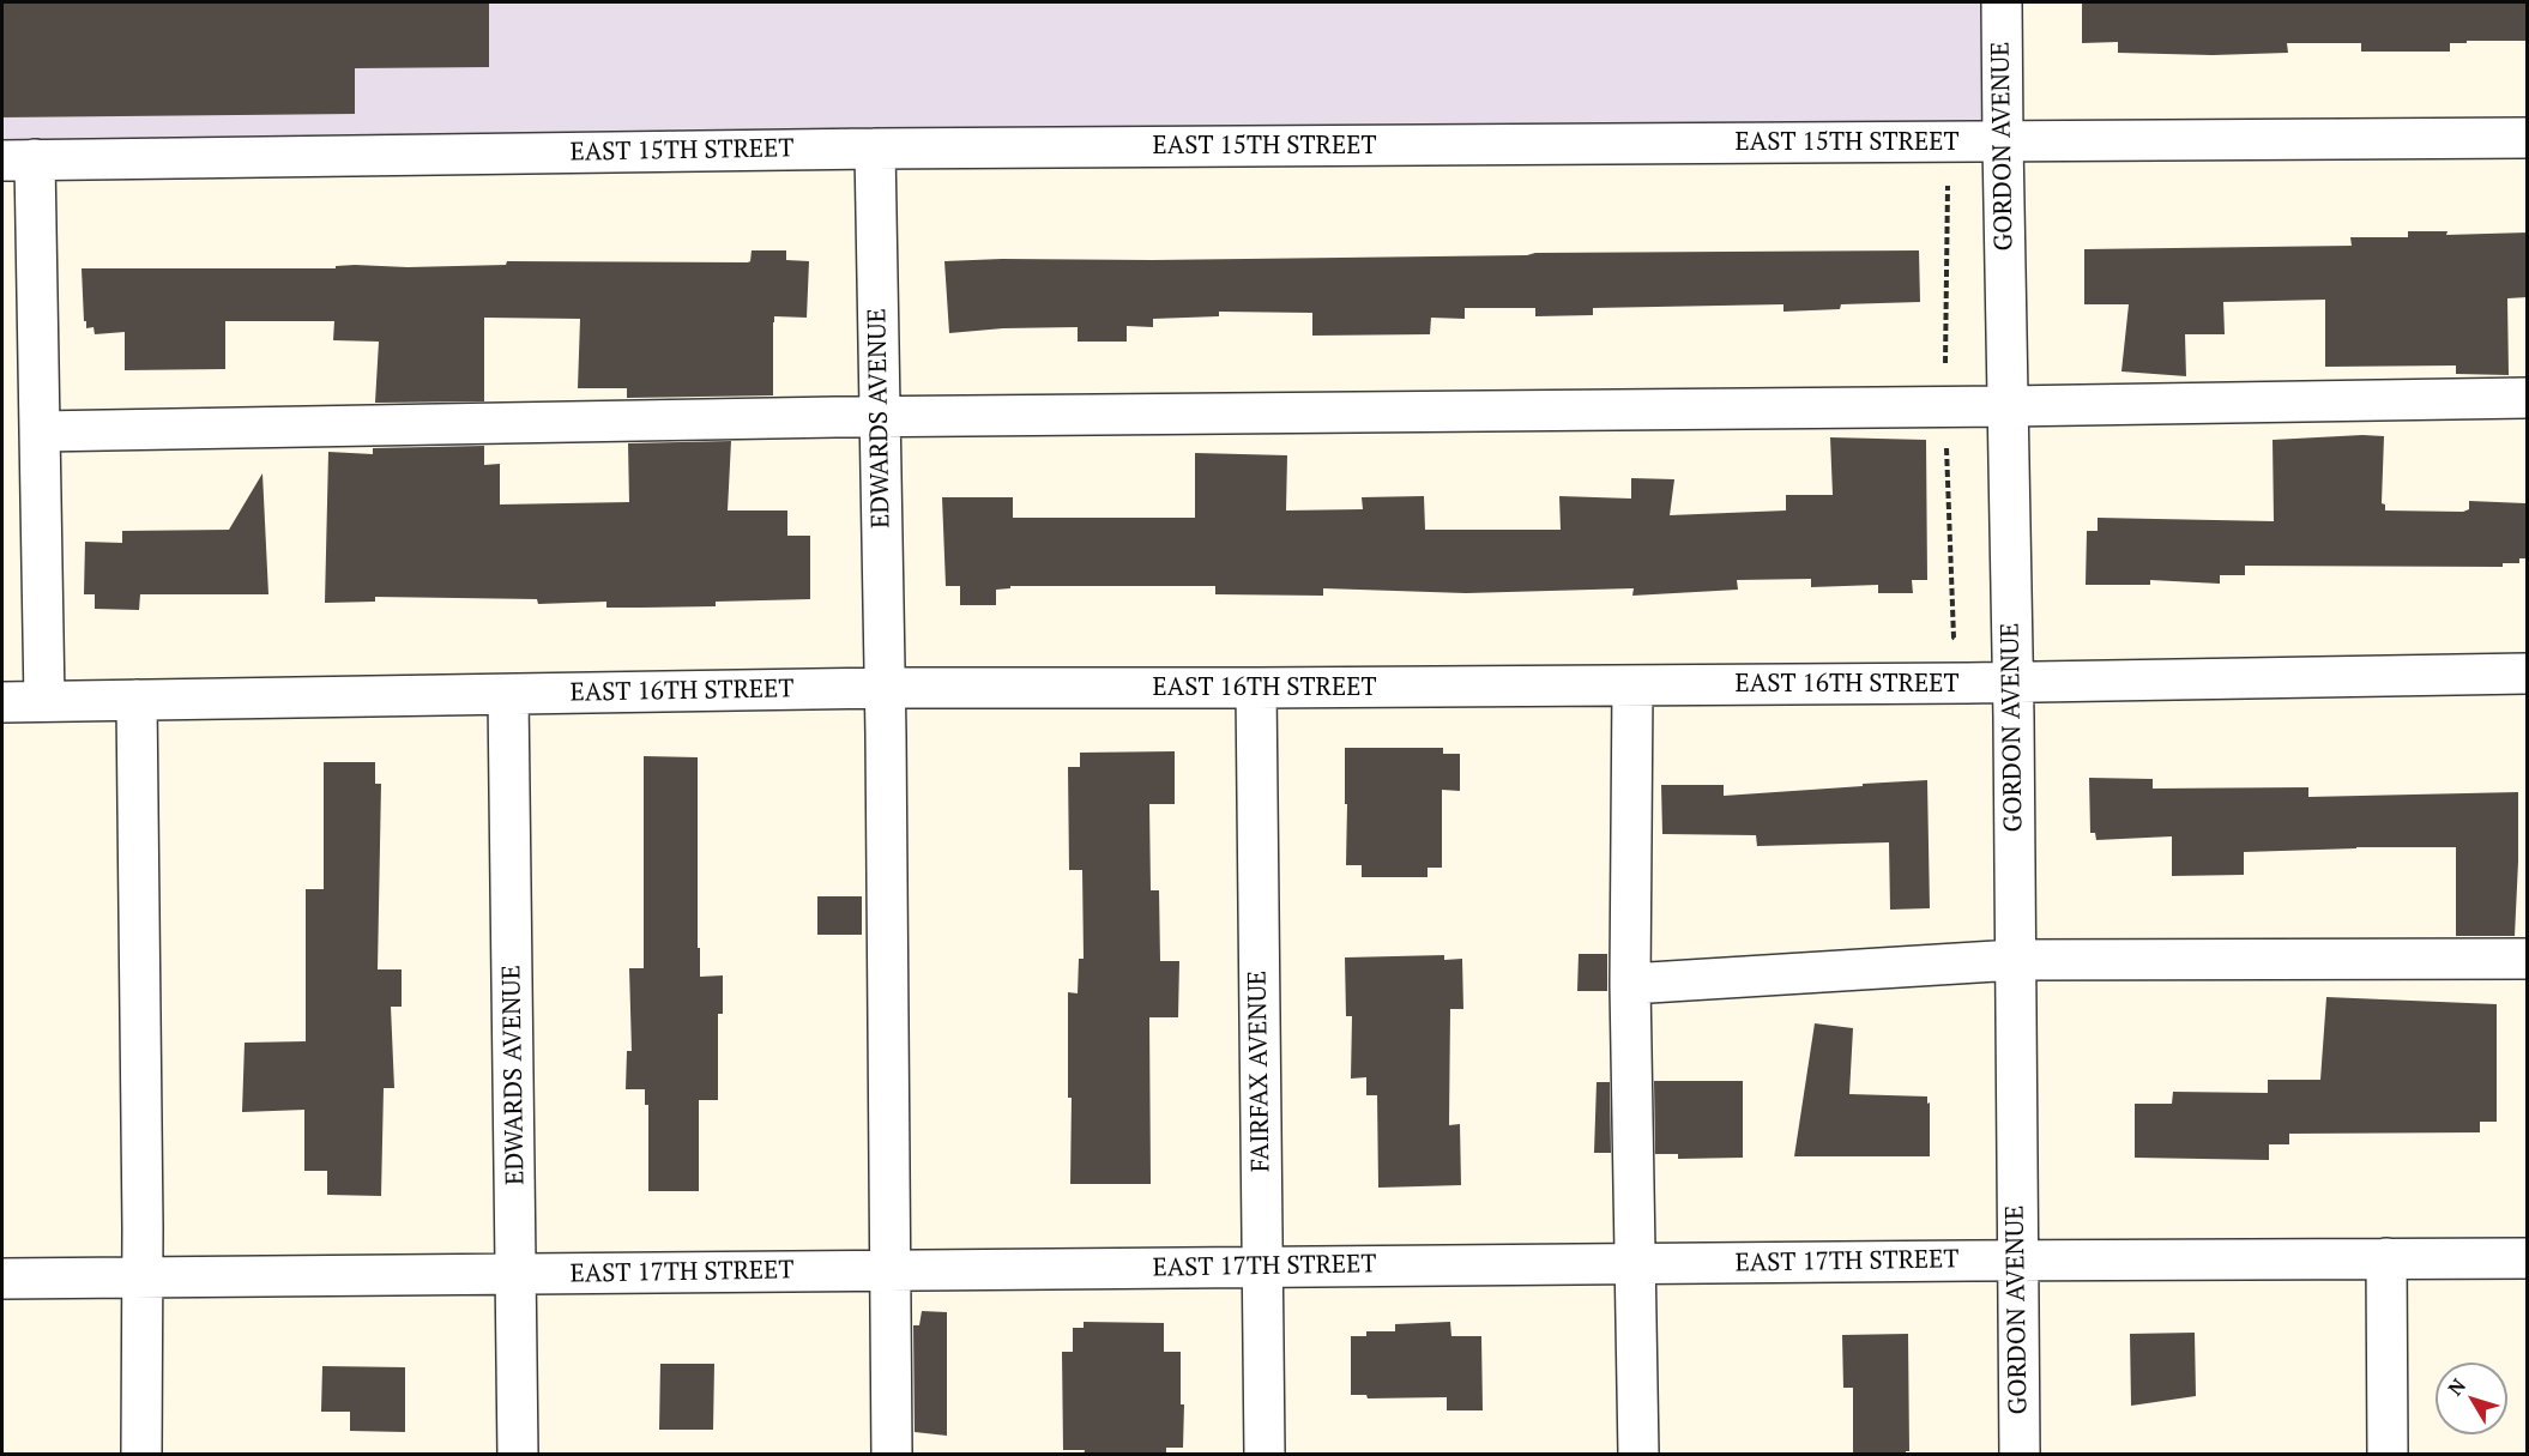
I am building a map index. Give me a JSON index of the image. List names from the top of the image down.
{
  "streets": {
    "street": [
      "EAST 15TH STREET",
      "GORDON AVENUE",
      "EDWARDS AVENUE",
      "EAST 16TH STREET",
      "FAIRFAX AVENUE",
      "EAST 17TH STREET"
    ]
  },
  "crossings": [
    ["EAST 15TH STREET", "GORDON AVENUE"],
    ["EAST 15TH STREET", "EDWARDS AVENUE"],
    ["GORDON AVENUE", "EAST 16TH STREET"],
    ["GORDON AVENUE", "EAST 17TH STREET"],
    ["EDWARDS AVENUE", "EAST 16TH STREET"],
    ["EDWARDS AVENUE", "EAST 17TH STREET"],
    ["EAST 16TH STREET", "FAIRFAX AVENUE"],
    ["FAIRFAX AVENUE", "EAST 17TH STREET"]
  ],
  "north": "top left"
}
